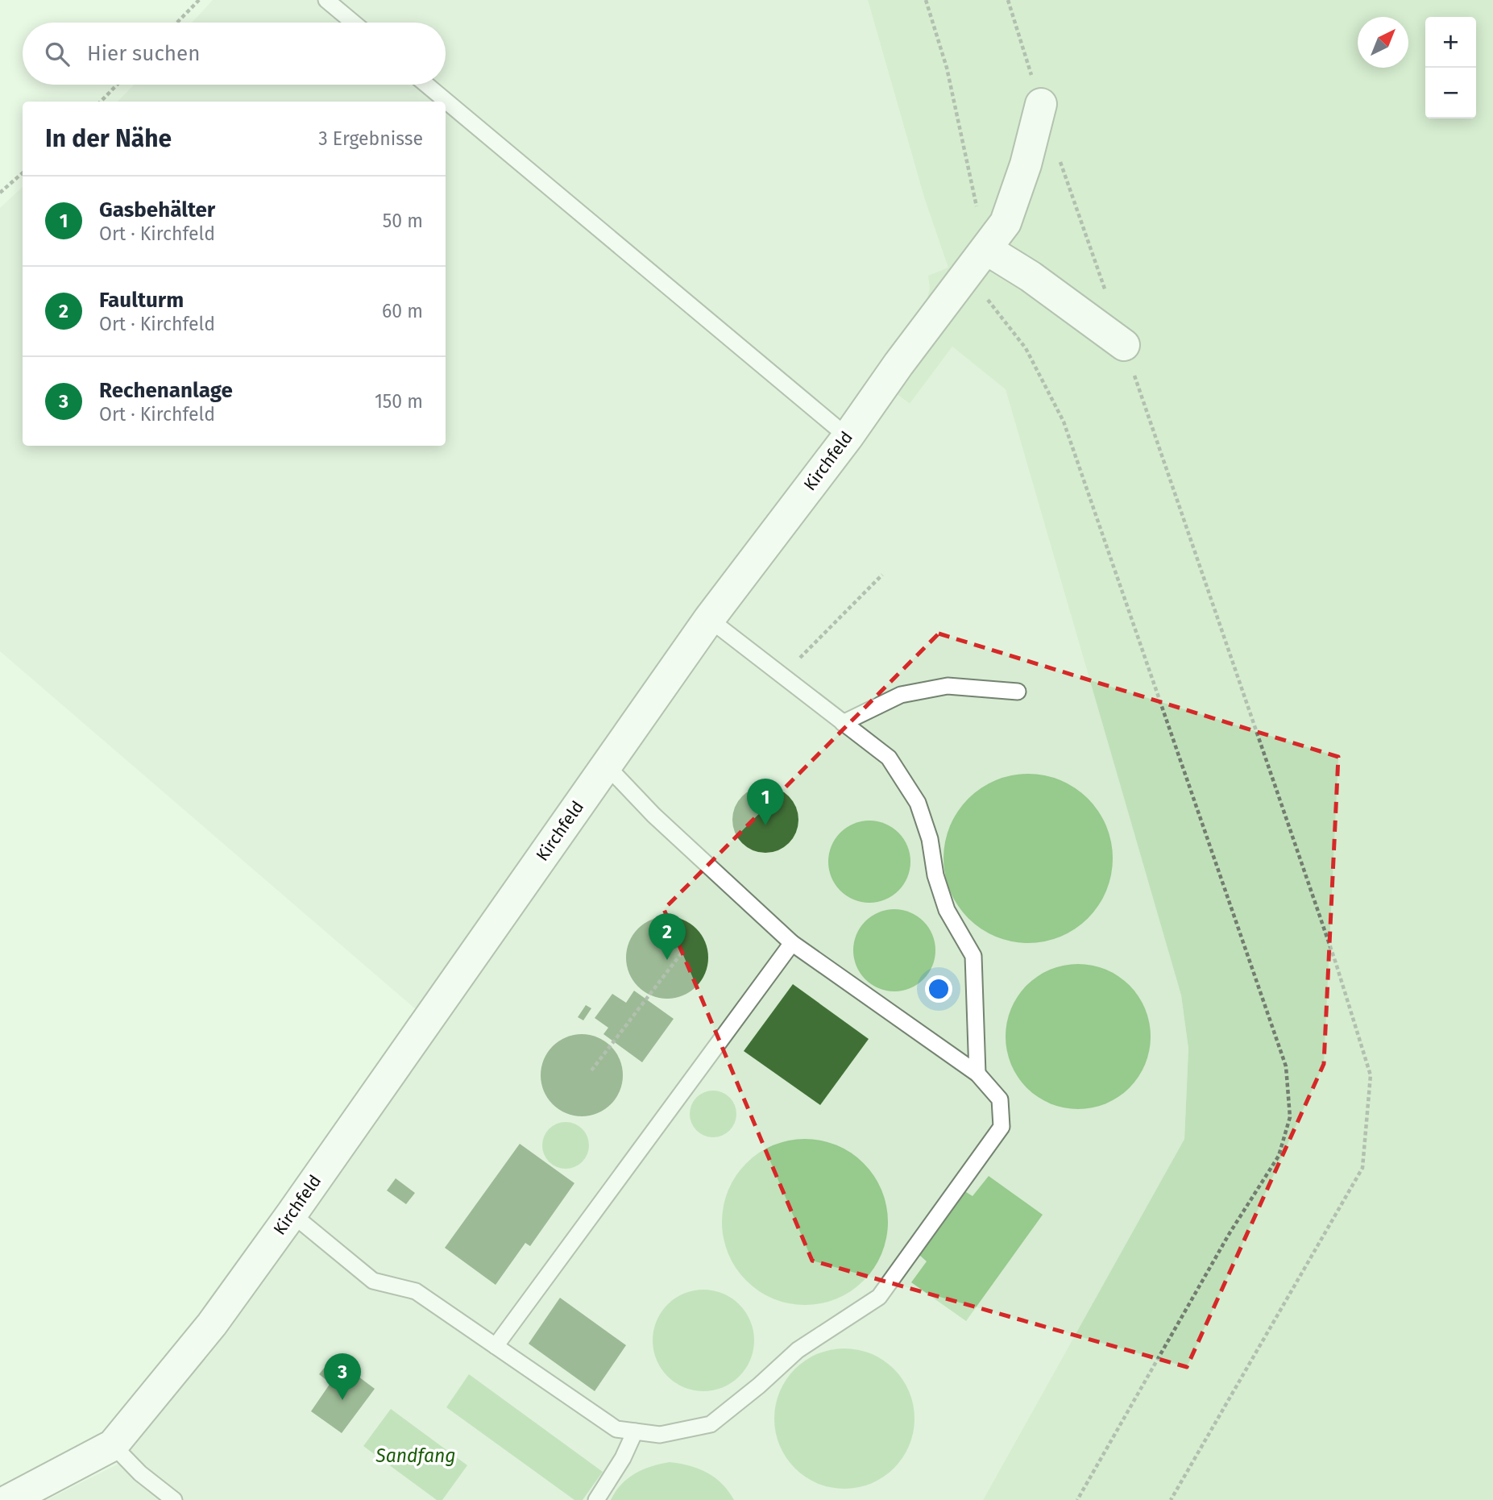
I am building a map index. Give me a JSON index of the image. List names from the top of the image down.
{
  "streets": {
    "street": ["Kirchfeld"]
  },
  "water": ["Sandfang"],
  "north": "top right",
  "page": {
    "map_buttons": ["+", "−"],
    "search": "Hier suchen",
    "heading": ["In der Nähe", "3 Ergebnisse"],
    "list": [
      {
        "mark": "1",
        "name": "Gasbehälter",
        "note": "Ort · Kirchfeld",
        "value": "50 m"
      },
      {
        "mark": "2",
        "name": "Faulturm",
        "note": "Ort · Kirchfeld",
        "value": "60 m"
      },
      {
        "mark": "3",
        "name": "Rechenanlage",
        "note": "Ort · Kirchfeld",
        "value": "150 m"
      }
    ],
    "pins": ["1", "2", "3"]
  }
}
